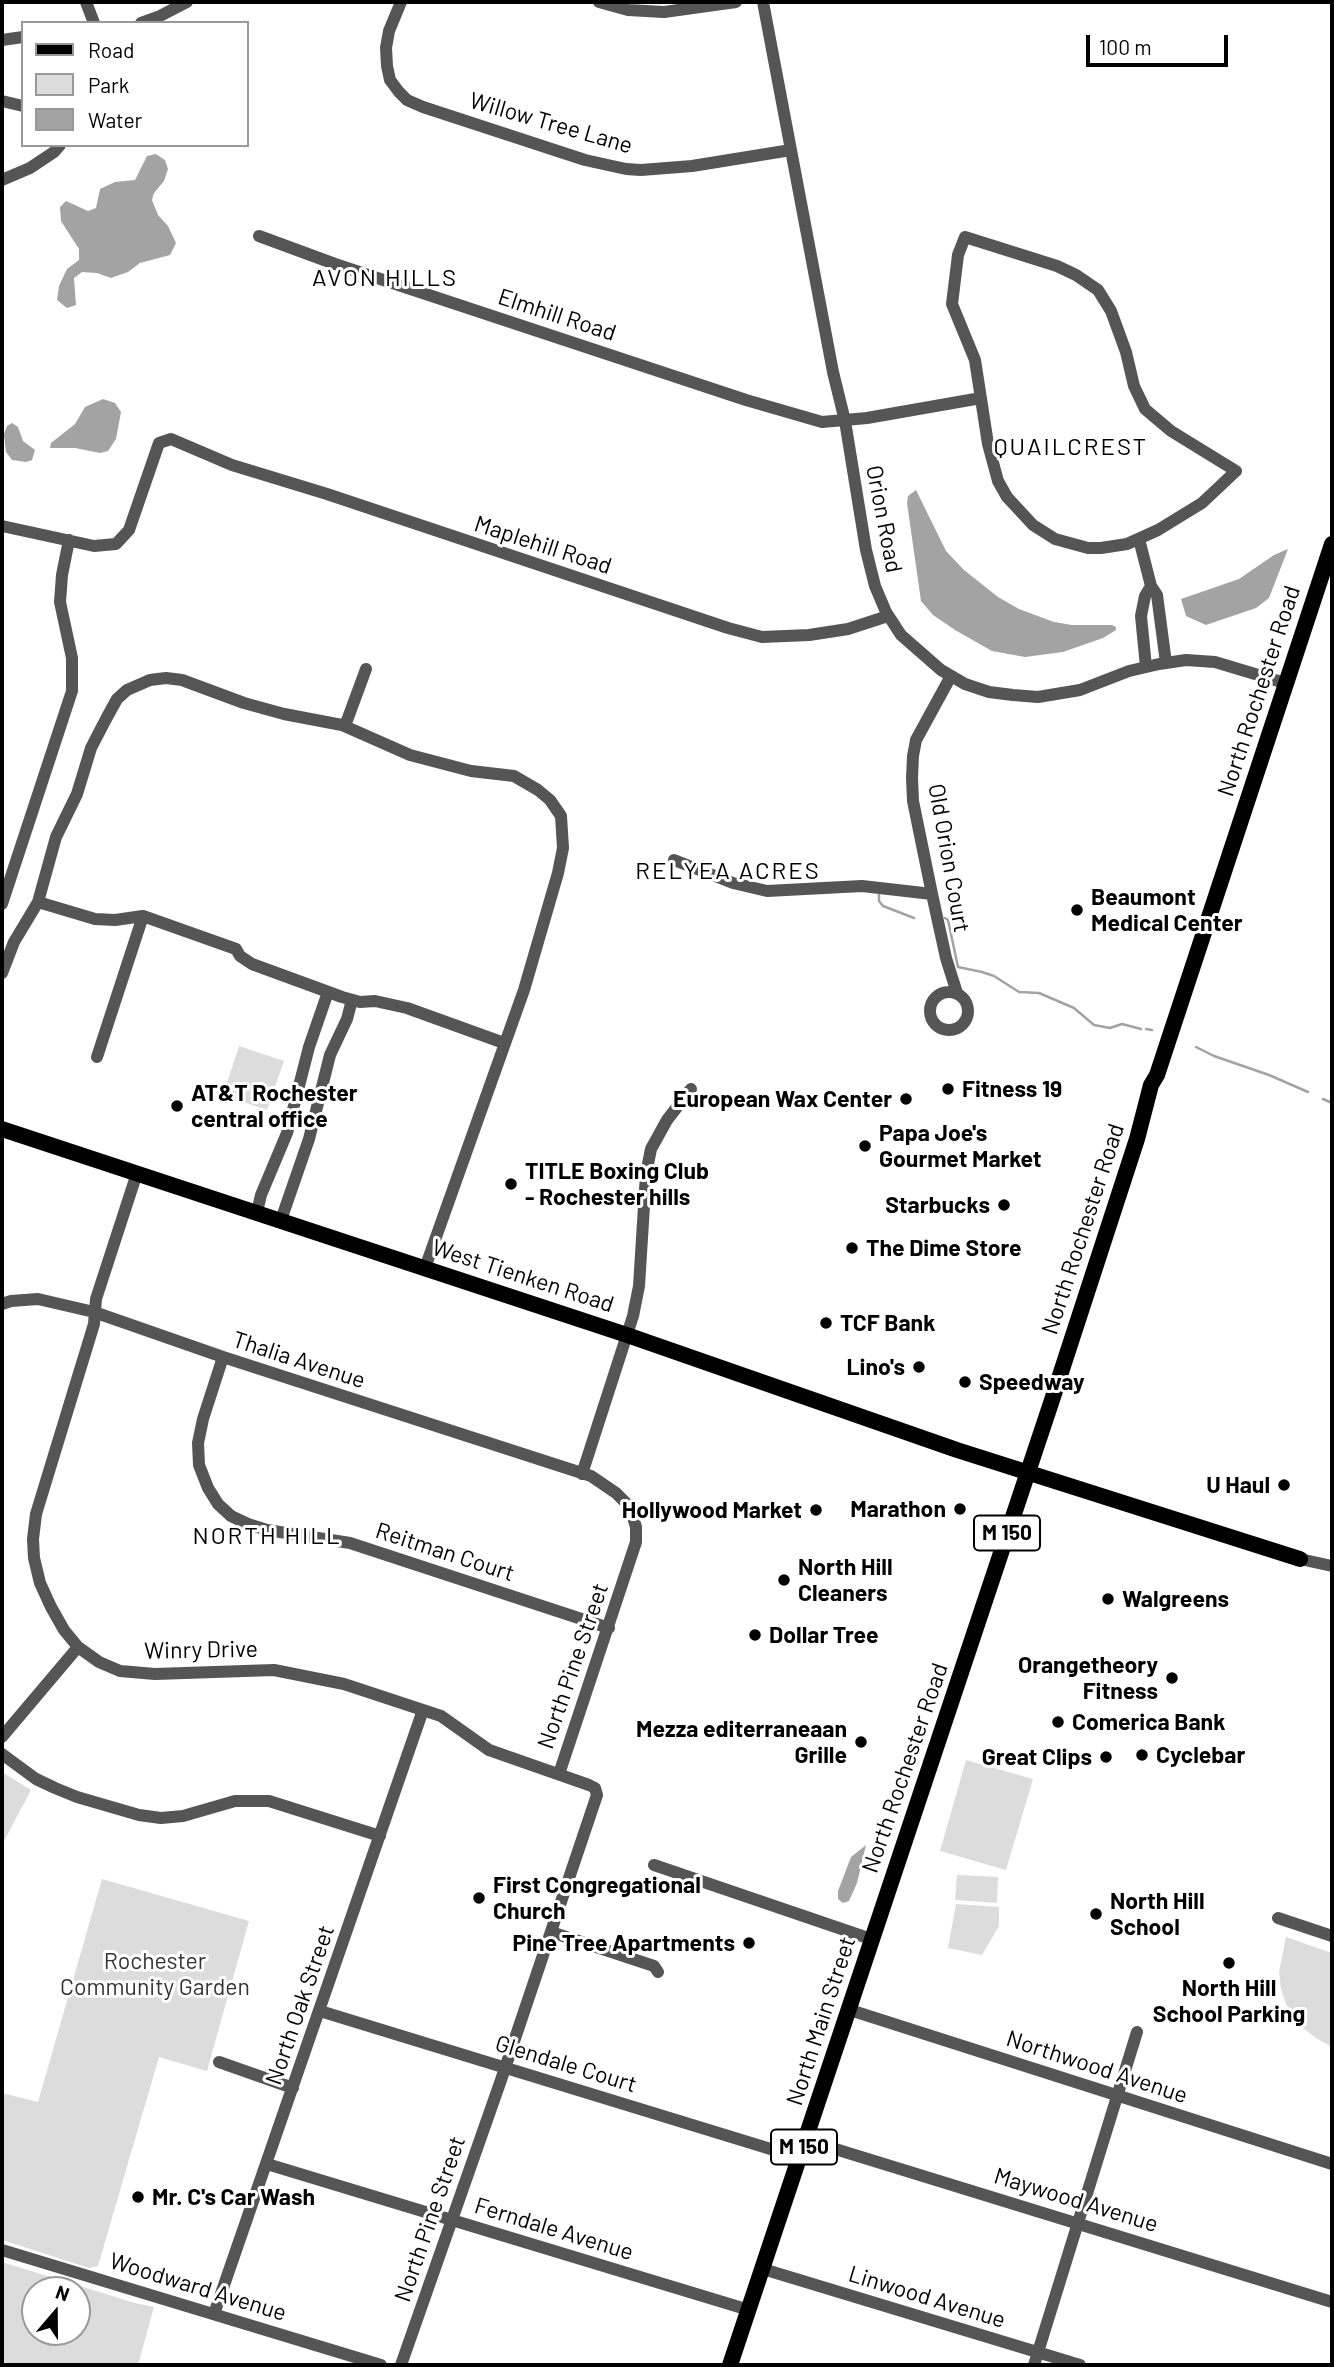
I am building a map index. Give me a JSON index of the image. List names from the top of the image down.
{
  "streets": {
    "main road": [
      "North Rochester Road",
      "West Tienken Road",
      "M 150",
      "North Main Street"
    ],
    "street": [
      "Willow Tree Lane",
      "Elmhill Road",
      "Orion Road",
      "Maplehill Road",
      "Old Orion Court",
      "Thalia Avenue",
      "Reitman Court",
      "Winry Drive",
      "North Pine Street",
      "North Oak Street",
      "Glendale Court",
      "Northwood Avenue",
      "Maywood Avenue",
      "Ferndale Avenue",
      "Woodward Avenue",
      "Linwood Avenue"
    ]
  },
  "crossings": [
    ["Willow Tree Lane", "Orion Road"],
    ["Elmhill Road", "Orion Road"],
    ["Orion Road", "Maplehill Road"],
    ["Orion Road", "North Rochester Road"],
    ["Orion Road", "Old Orion Court"],
    ["North Rochester Road", "West Tienken Road"],
    ["North Rochester Road", "North Main Street"],
    ["West Tienken Road", "Winry Drive"],
    ["Thalia Avenue", "Reitman Court"],
    ["Thalia Avenue", "Winry Drive"],
    ["Thalia Avenue", "North Pine Street"],
    ["Reitman Court", "North Pine Street"],
    ["Winry Drive", "North Pine Street"],
    ["Winry Drive", "North Oak Street"],
    ["North Pine Street", "Glendale Court"],
    ["North Pine Street", "Ferndale Avenue"],
    ["North Oak Street", "Glendale Court"],
    ["North Oak Street", "Ferndale Avenue"],
    ["North Oak Street", "Woodward Avenue"],
    ["North Main Street", "Glendale Court"],
    ["North Main Street", "Northwood Avenue"],
    ["North Main Street", "Maywood Avenue"],
    ["North Main Street", "Ferndale Avenue"],
    ["North Main Street", "Linwood Avenue"]
  ],
  "districts": [
    "AVON HILLS",
    "QUAILCREST",
    "RELYEA ACRES",
    "NORTH HILL"
  ],
  "parks": ["Rochester Community Garden"],
  "places": [
    "Beaumont Medical Center",
    "Fitness 19",
    "European Wax Center",
    "AT&T Rochester central office",
    "Papa Joe's Gourmet Market",
    "TITLE Boxing Club - Rochester hills",
    "Starbucks",
    "The Dime Store",
    "TCF Bank",
    "Lino's",
    "Speedway",
    "U Haul",
    "Marathon",
    "Hollywood Market",
    "North Hill Cleaners",
    "Walgreens",
    "Dollar Tree",
    "Orangetheory Fitness",
    "Comerica Bank",
    "Mezza editerraneaan Grille",
    "Cyclebar",
    "Great Clips",
    "First Congregational Church",
    "North Hill School",
    "Pine Tree Apartments",
    "North Hill School Parking",
    "Mr. C's Car Wash"
  ],
  "legend": ["Road", "Park", "Water"],
  "scale_bar": "100 m",
  "north": "top"
}
